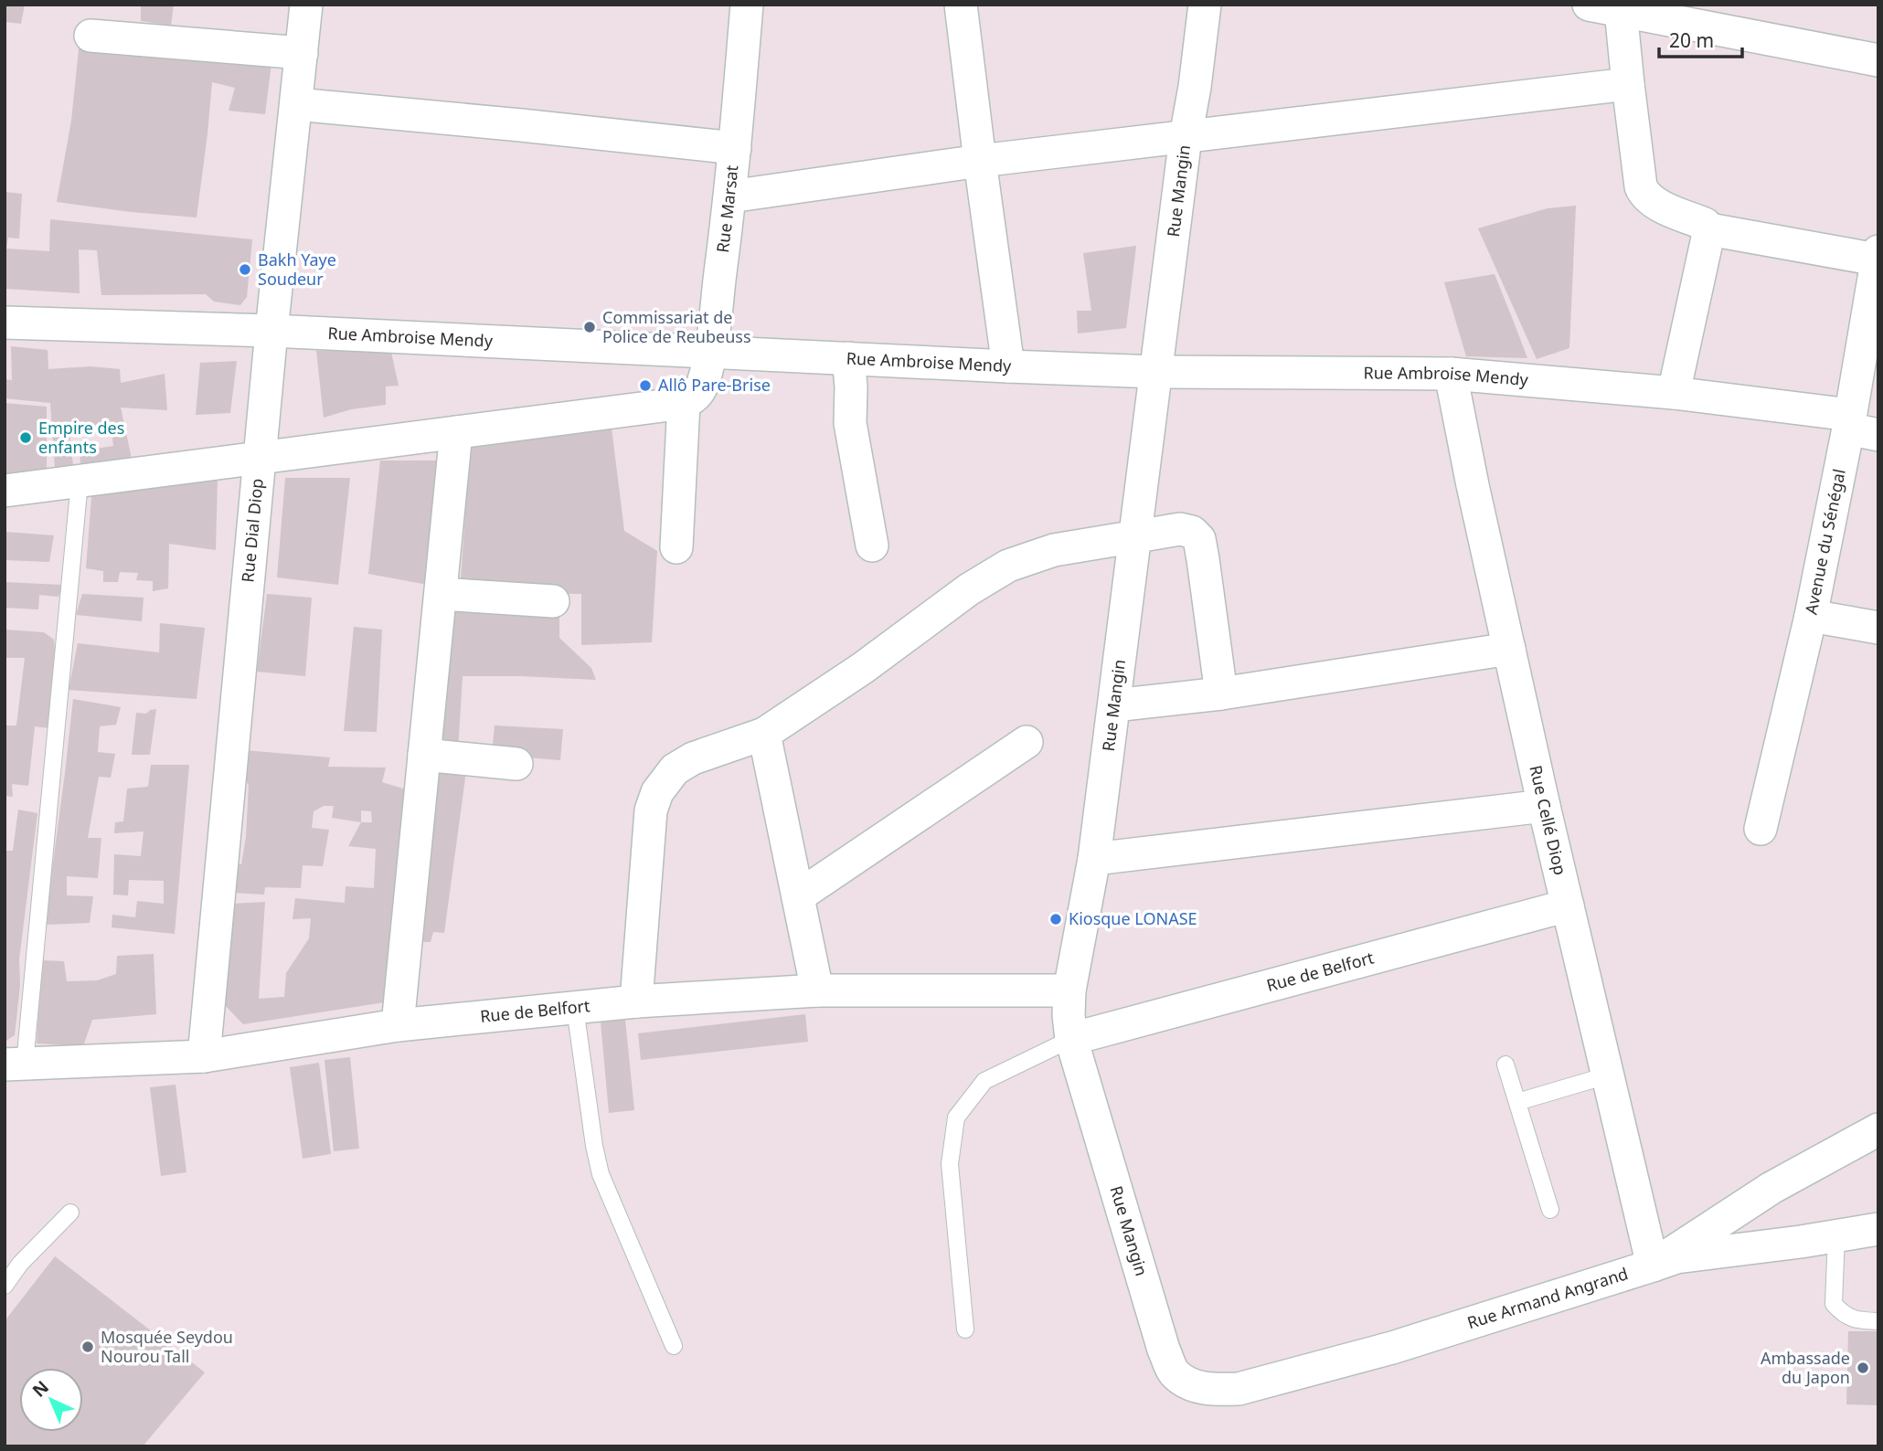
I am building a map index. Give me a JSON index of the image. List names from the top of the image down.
{
  "streets": {
    "street": [
      "Rue Mangin",
      "Rue Marsat",
      "Rue Ambroise Mendy",
      "Rue Dial Diop",
      "Avenue du Sénégal",
      "Rue Cellé Diop",
      "Rue de Belfort",
      "Rue Armand Angrand"
    ]
  },
  "crossings": [
    ["Rue Mangin", "Rue Ambroise Mendy"],
    ["Rue Mangin", "Rue de Belfort"],
    ["Rue Mangin", "Rue Armand Angrand"],
    ["Rue Marsat", "Rue Ambroise Mendy"],
    ["Rue Ambroise Mendy", "Rue Dial Diop"],
    ["Rue Ambroise Mendy", "Avenue du Sénégal"],
    ["Rue Ambroise Mendy", "Rue Cellé Diop"],
    ["Rue Dial Diop", "Rue de Belfort"],
    ["Rue Cellé Diop", "Rue de Belfort"],
    ["Rue Cellé Diop", "Rue Armand Angrand"]
  ],
  "places": [
    "Bakh Yaye Soudeur",
    "Commissariat de Police de Reubeuss",
    "Allô Pare-Brise",
    "Empire des enfants",
    "Kiosque LONASE",
    "Mosquée Seydou Nourou Tall",
    "Ambassade du Japon"
  ],
  "scale_bar": "20 m",
  "north": "top left"
}
